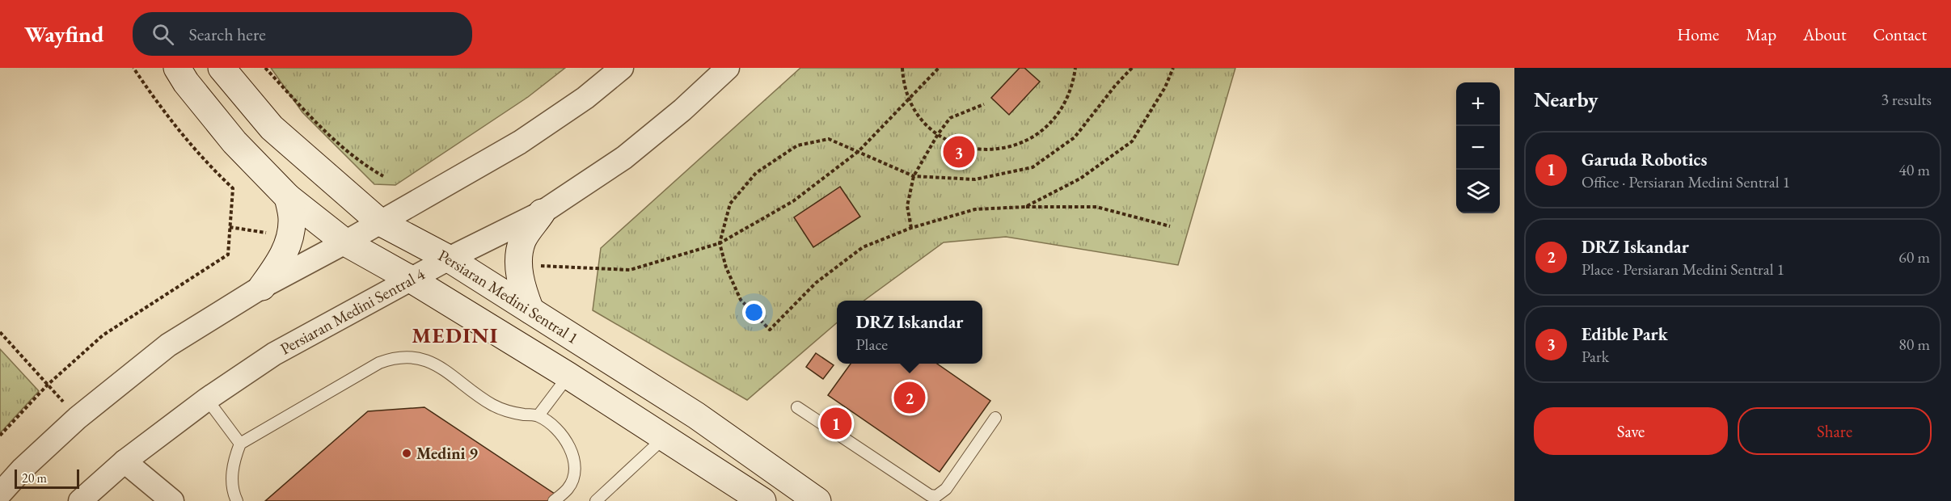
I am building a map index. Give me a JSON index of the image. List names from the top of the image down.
{
  "streets": {
    "street": ["Persiaran Medini Sentral 1", "Persiaran Medini Sentral 4"]
  },
  "crossings": [
    ["Persiaran Medini Sentral 1", "Persiaran Medini Sentral 4"]
  ],
  "districts": ["MEDINI"],
  "places": ["Medini 9"],
  "scale_bar": "20 m",
  "page": {
    "header": "Wayfind",
    "search": "Search here",
    "nav": [
      "Home",
      "Map",
      "About",
      "Contact"
    ],
    "heading": ["Nearby", "3 results"],
    "map_buttons": ["+", "−"],
    "list": [
      {
        "mark": "1",
        "name": "Garuda Robotics",
        "note": "Office · Persiaran Medini Sentral 1",
        "value": "40 m"
      },
      {
        "mark": "2",
        "name": "DRZ Iskandar",
        "note": "Place · Persiaran Medini Sentral 1",
        "value": "60 m"
      },
      {
        "mark": "3",
        "name": "Edible Park",
        "note": "Park",
        "value": "80 m"
      }
    ],
    "pins": ["3", "2", "1"],
    "popup": ["DRZ Iskandar", "Place"],
    "buttons": ["Save", "Share"],
    "scale": "20 m"
  }
}
